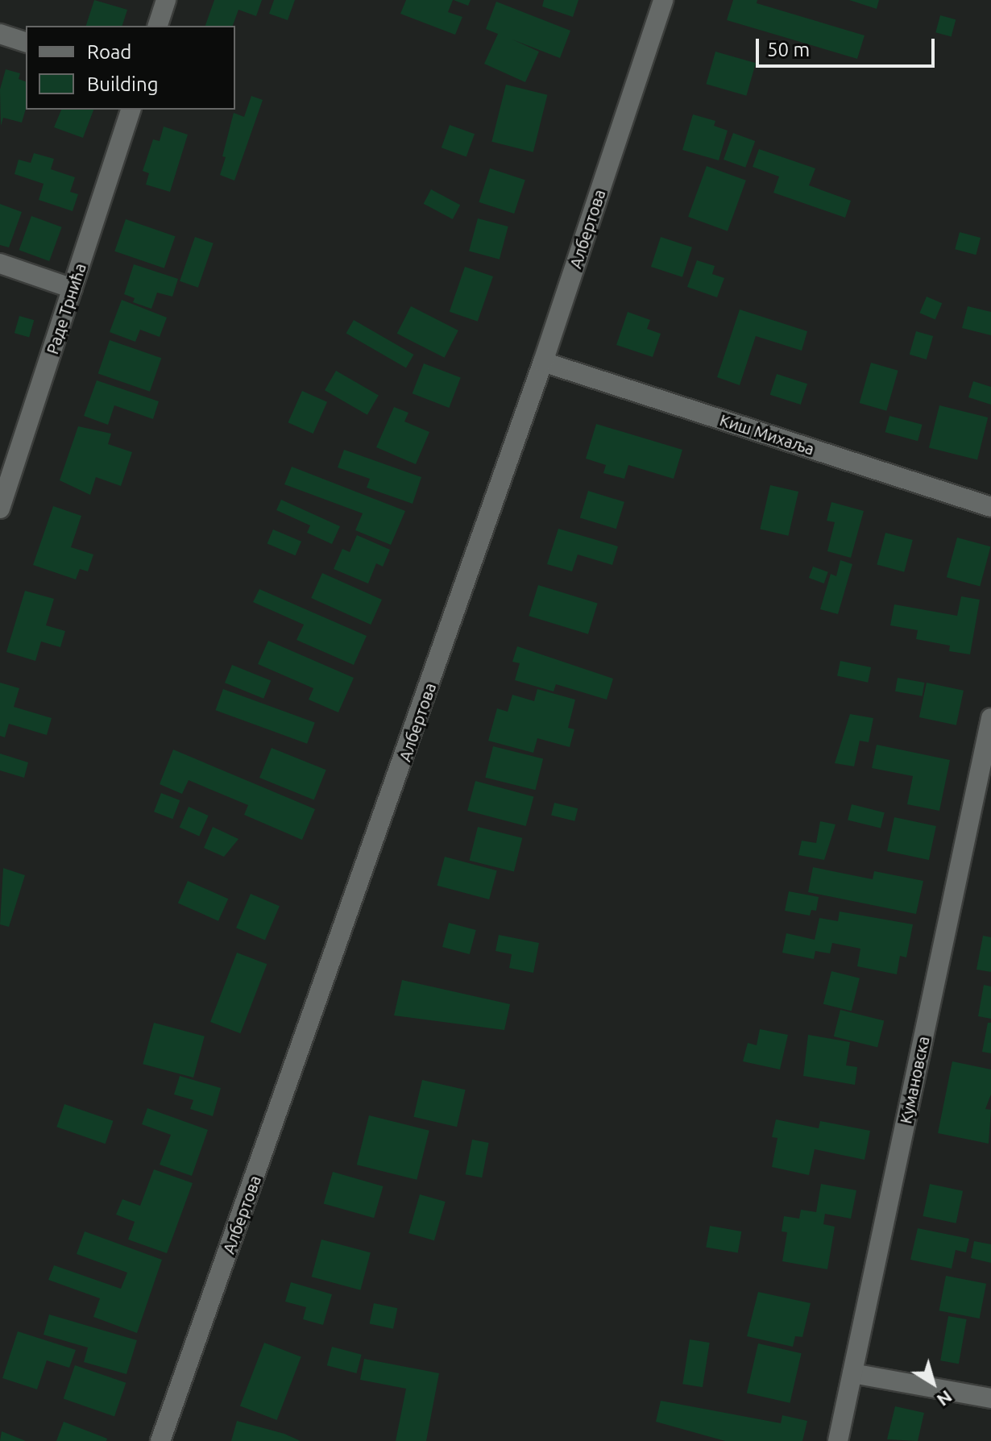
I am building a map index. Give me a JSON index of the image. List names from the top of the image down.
{
  "streets": {
    "street": [
      "Албертова",
      "Раде Трнића",
      "Киш Михаља",
      "Кумановска"
    ]
  },
  "crossings": [
    ["Албертова", "Киш Михаља"]
  ],
  "legend": ["Road", "Building"],
  "scale_bar": "50 m",
  "north": "bottom right"
}
